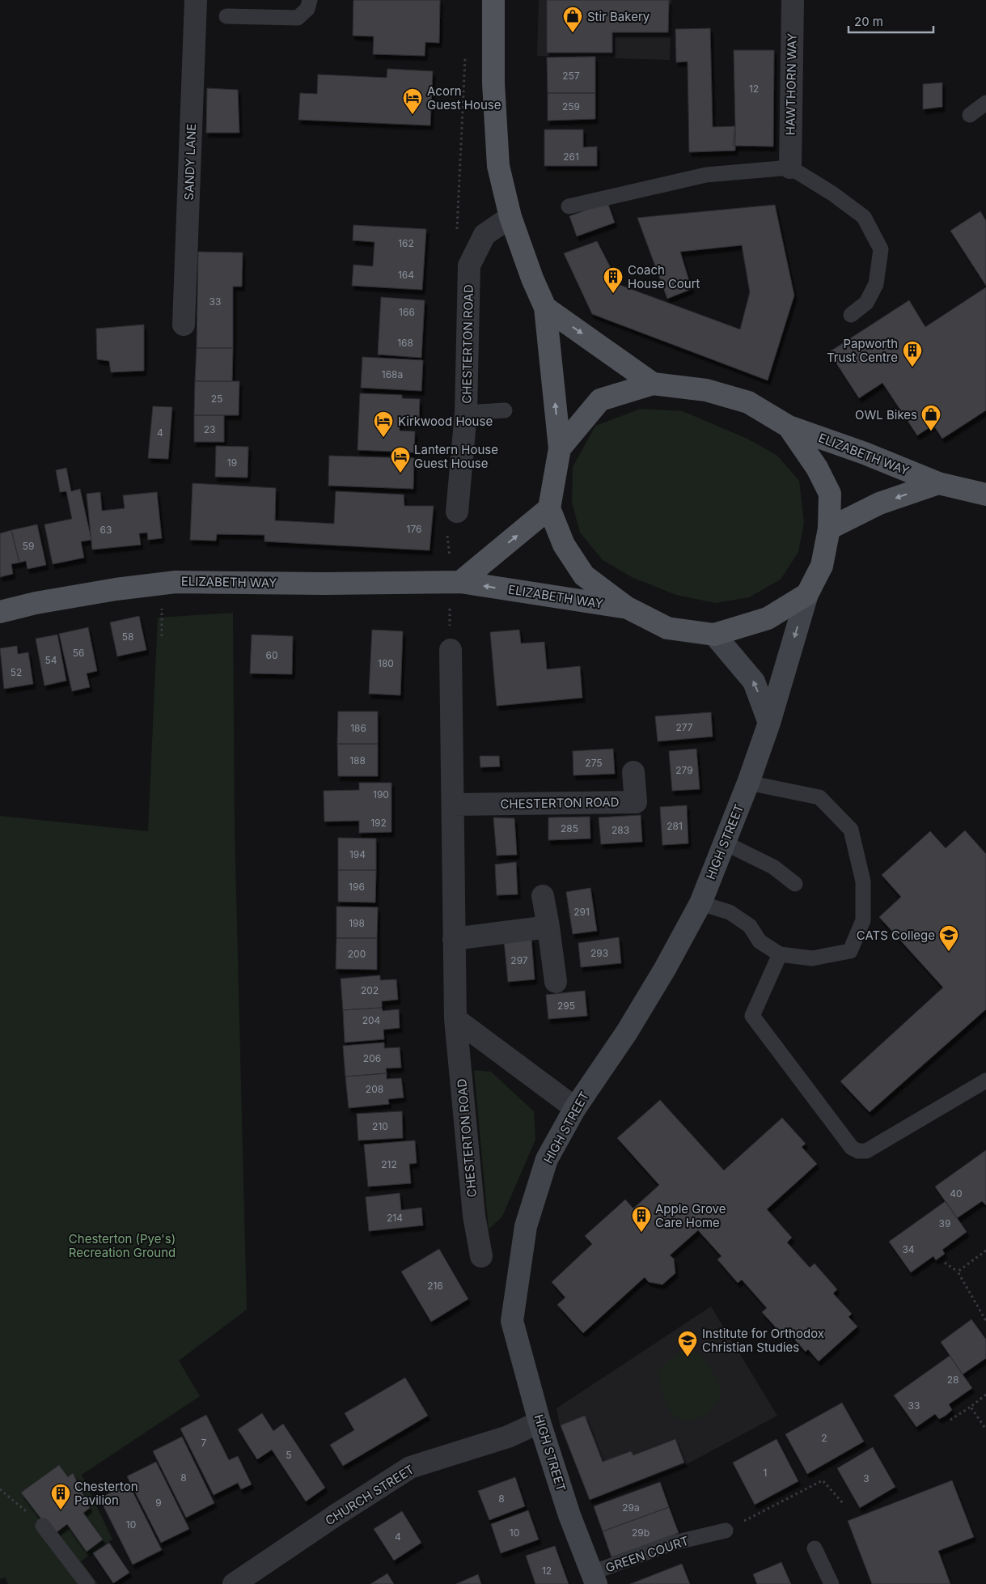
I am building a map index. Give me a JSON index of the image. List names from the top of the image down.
{
  "streets": {
    "main road": ["ELIZABETH WAY"],
    "street": [
      "HAWTHORN WAY",
      "SANDY LANE",
      "CHESTERTON ROAD",
      "HIGH STREET",
      "CHURCH STREET"
    ],
    "lane": ["GREEN COURT"]
  },
  "crossings": [
    ["HIGH STREET", "CHURCH STREET"],
    ["HIGH STREET", "GREEN COURT"]
  ],
  "parks": ["Chesterton (Pye's) Recreation Ground"],
  "places": {
    "shop": ["Stir Bakery", "OWL Bikes"],
    "hotel": ["Acorn Guest House", "Kirkwood House", "Lantern House Guest House"],
    "building": [
      "Coach House Court",
      "Papworth Trust Centre",
      "Apple Grove Care Home",
      "Chesterton Pavilion"
    ],
    "school or university": ["CATS College", "Institute for Orthodox Christian Studies"]
  },
  "house_numbers": [
    "257",
    "12",
    "259",
    "261",
    "162",
    "164",
    "33",
    "166",
    "168",
    "168a",
    "25",
    "23",
    "4",
    "19",
    "176",
    "63",
    "59",
    "58",
    "56",
    "60",
    "54",
    "180",
    "52",
    "277",
    "186",
    "188",
    "275",
    "279",
    "190",
    "192",
    "281",
    "285",
    "283",
    "194",
    "196",
    "291",
    "198",
    "293",
    "200",
    "297",
    "202",
    "295",
    "204",
    "206",
    "208",
    "210",
    "212",
    "40",
    "214",
    "39",
    "34",
    "216",
    "28",
    "33",
    "2",
    "7",
    "5",
    "1",
    "8",
    "3",
    "8",
    "9",
    "29a",
    "10",
    "10",
    "29b",
    "4",
    "12"
  ],
  "scale_bar": "20 m"
}
